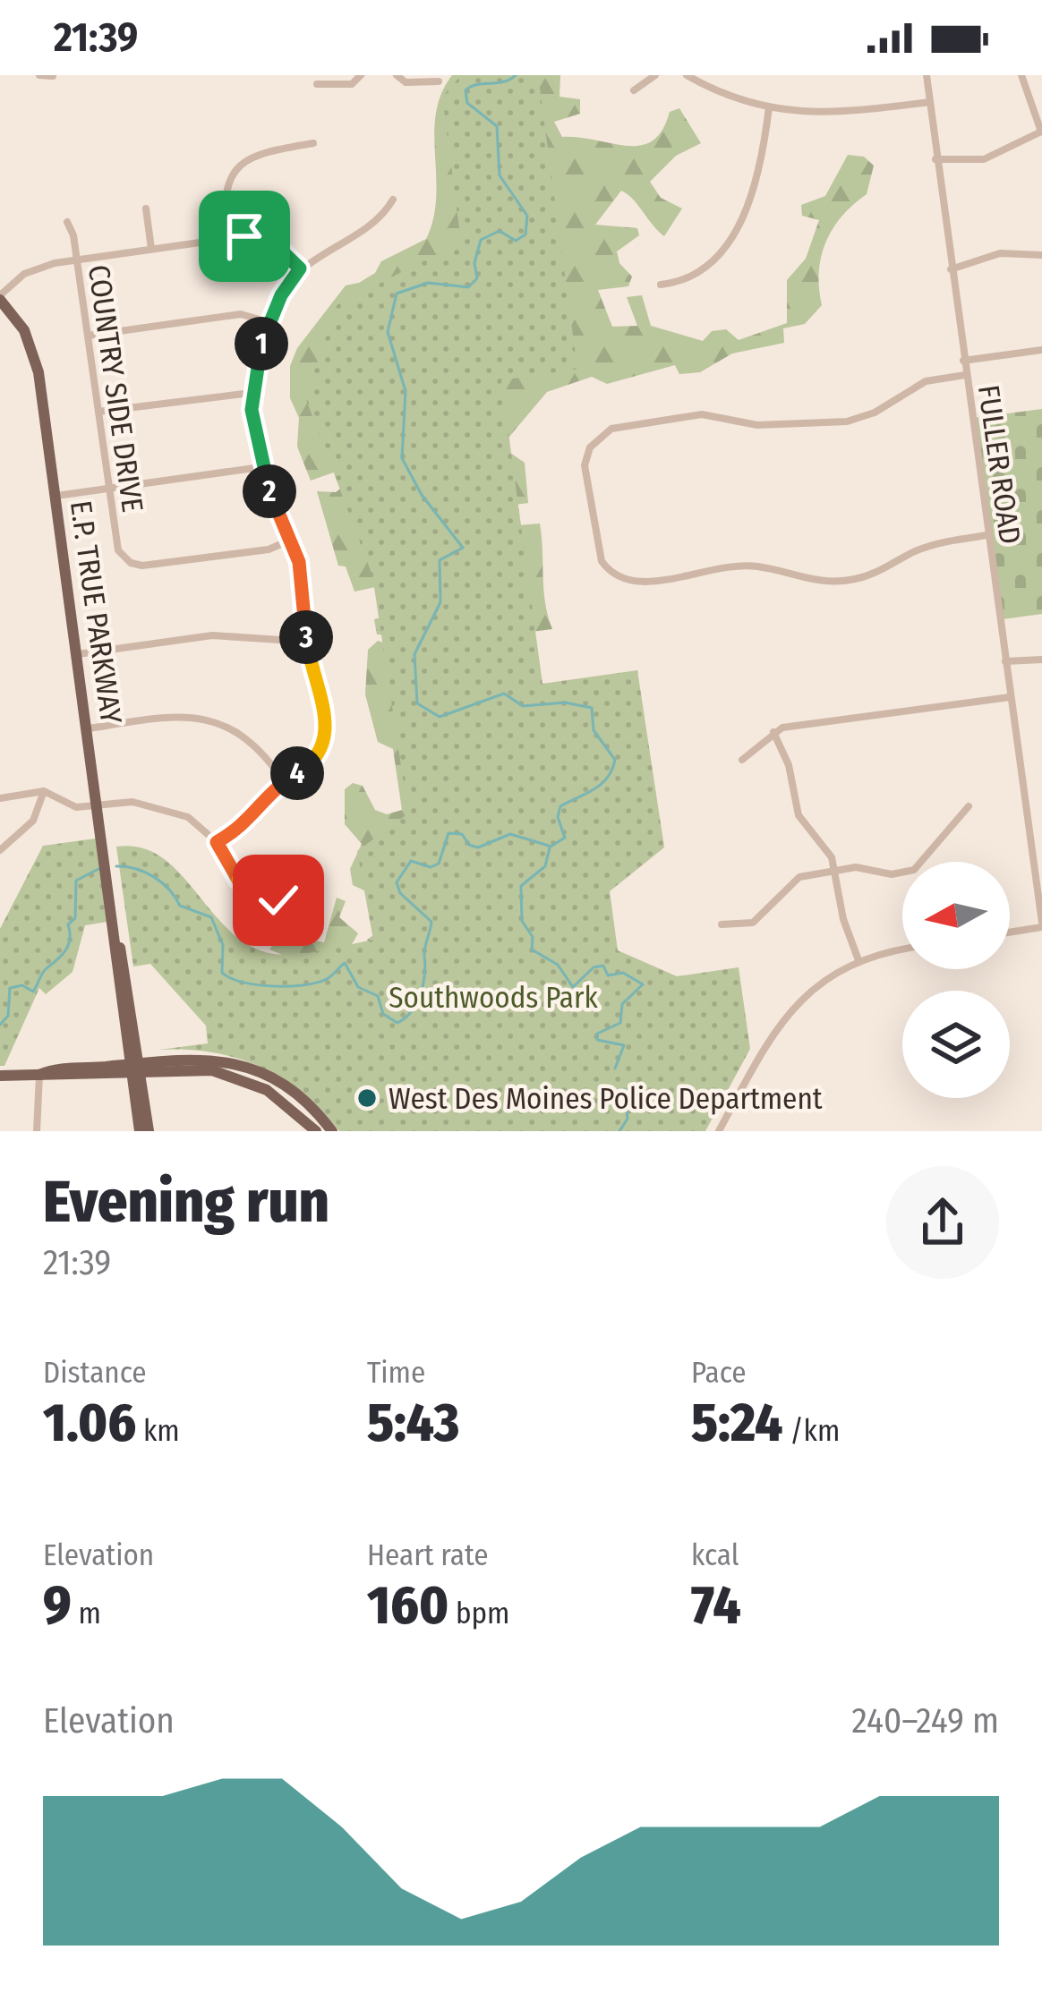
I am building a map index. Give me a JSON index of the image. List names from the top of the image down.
{
  "streets": {
    "main road": ["E.P. TRUE PARKWAY"],
    "street": ["COUNTRY SIDE DRIVE", "FULLER ROAD"]
  },
  "parks": ["Southwoods Park"],
  "places": ["West Des Moines Police Department"],
  "north": "left",
  "page": {
    "status": "21:39",
    "pins": [
      "1",
      "2",
      "3",
      "4"
    ],
    "heading": ["Evening run", "21:39"],
    "stats": [
      ["Distance", "1.06 km"],
      ["Time", "5:43"],
      ["Pace", "5:24 /km"],
      ["Elevation", "9 m"],
      ["Heart rate", "160 bpm"],
      ["kcal", "74"]
    ],
    "chart": ["Elevation", "240–249 m"]
  }
}
